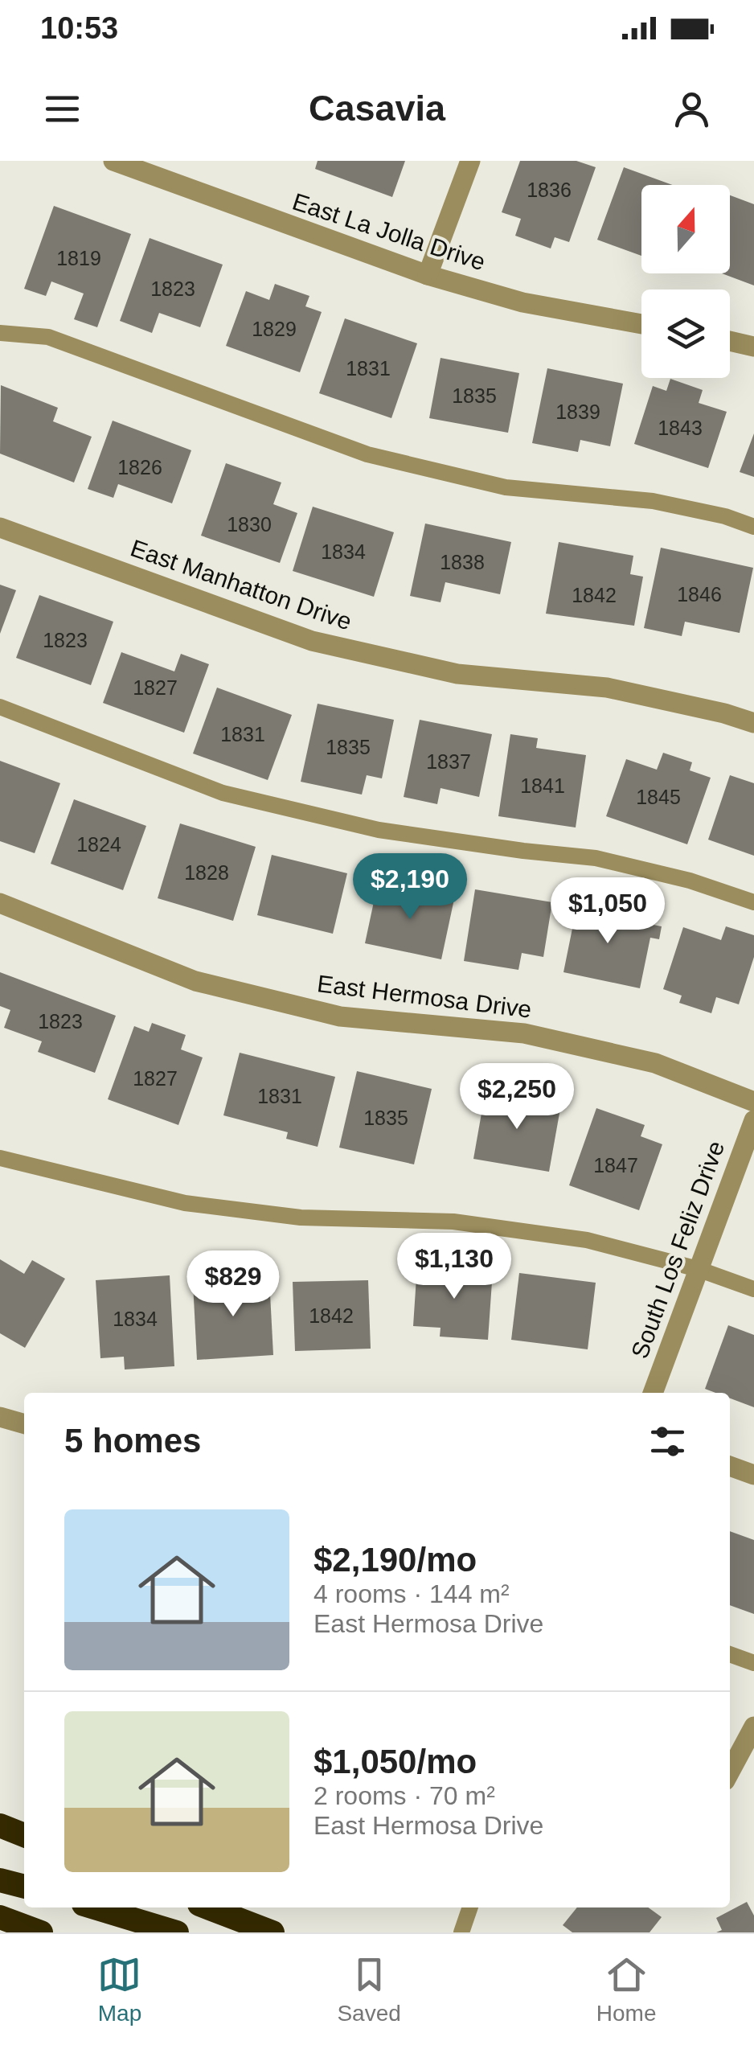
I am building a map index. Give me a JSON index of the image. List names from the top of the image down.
{
  "streets": {
    "street": [
      "East La Jolla Drive",
      "East Manhatton Drive",
      "East Hermosa Drive",
      "South Los Feliz Drive"
    ]
  },
  "house_numbers": [
    "1836",
    "1819",
    "1823",
    "1829",
    "1831",
    "1835",
    "1839",
    "1843",
    "1826",
    "1830",
    "1834",
    "1838",
    "1846",
    "1842",
    "1823",
    "1827",
    "1831",
    "1835",
    "1837",
    "1841",
    "1845",
    "1824",
    "1828",
    "1823",
    "1827",
    "1831",
    "1835",
    "1847",
    "1842",
    "1834"
  ],
  "north": "top",
  "page": {
    "status": "10:53",
    "header": "Casavia",
    "price": [
      "$2,190",
      "$1,050",
      "$2,250",
      "$1,130",
      "$829"
    ],
    "heading": "5 homes",
    "list": [
      {
        "name": "$2,190/mo",
        "note": "4 rooms · 144 m² · East Hermosa Drive"
      },
      {
        "name": "$1,050/mo",
        "note": "2 rooms · 70 m² · East Hermosa Drive"
      }
    ],
    "tabs": ["Map", "Saved", "Home"]
  }
}
